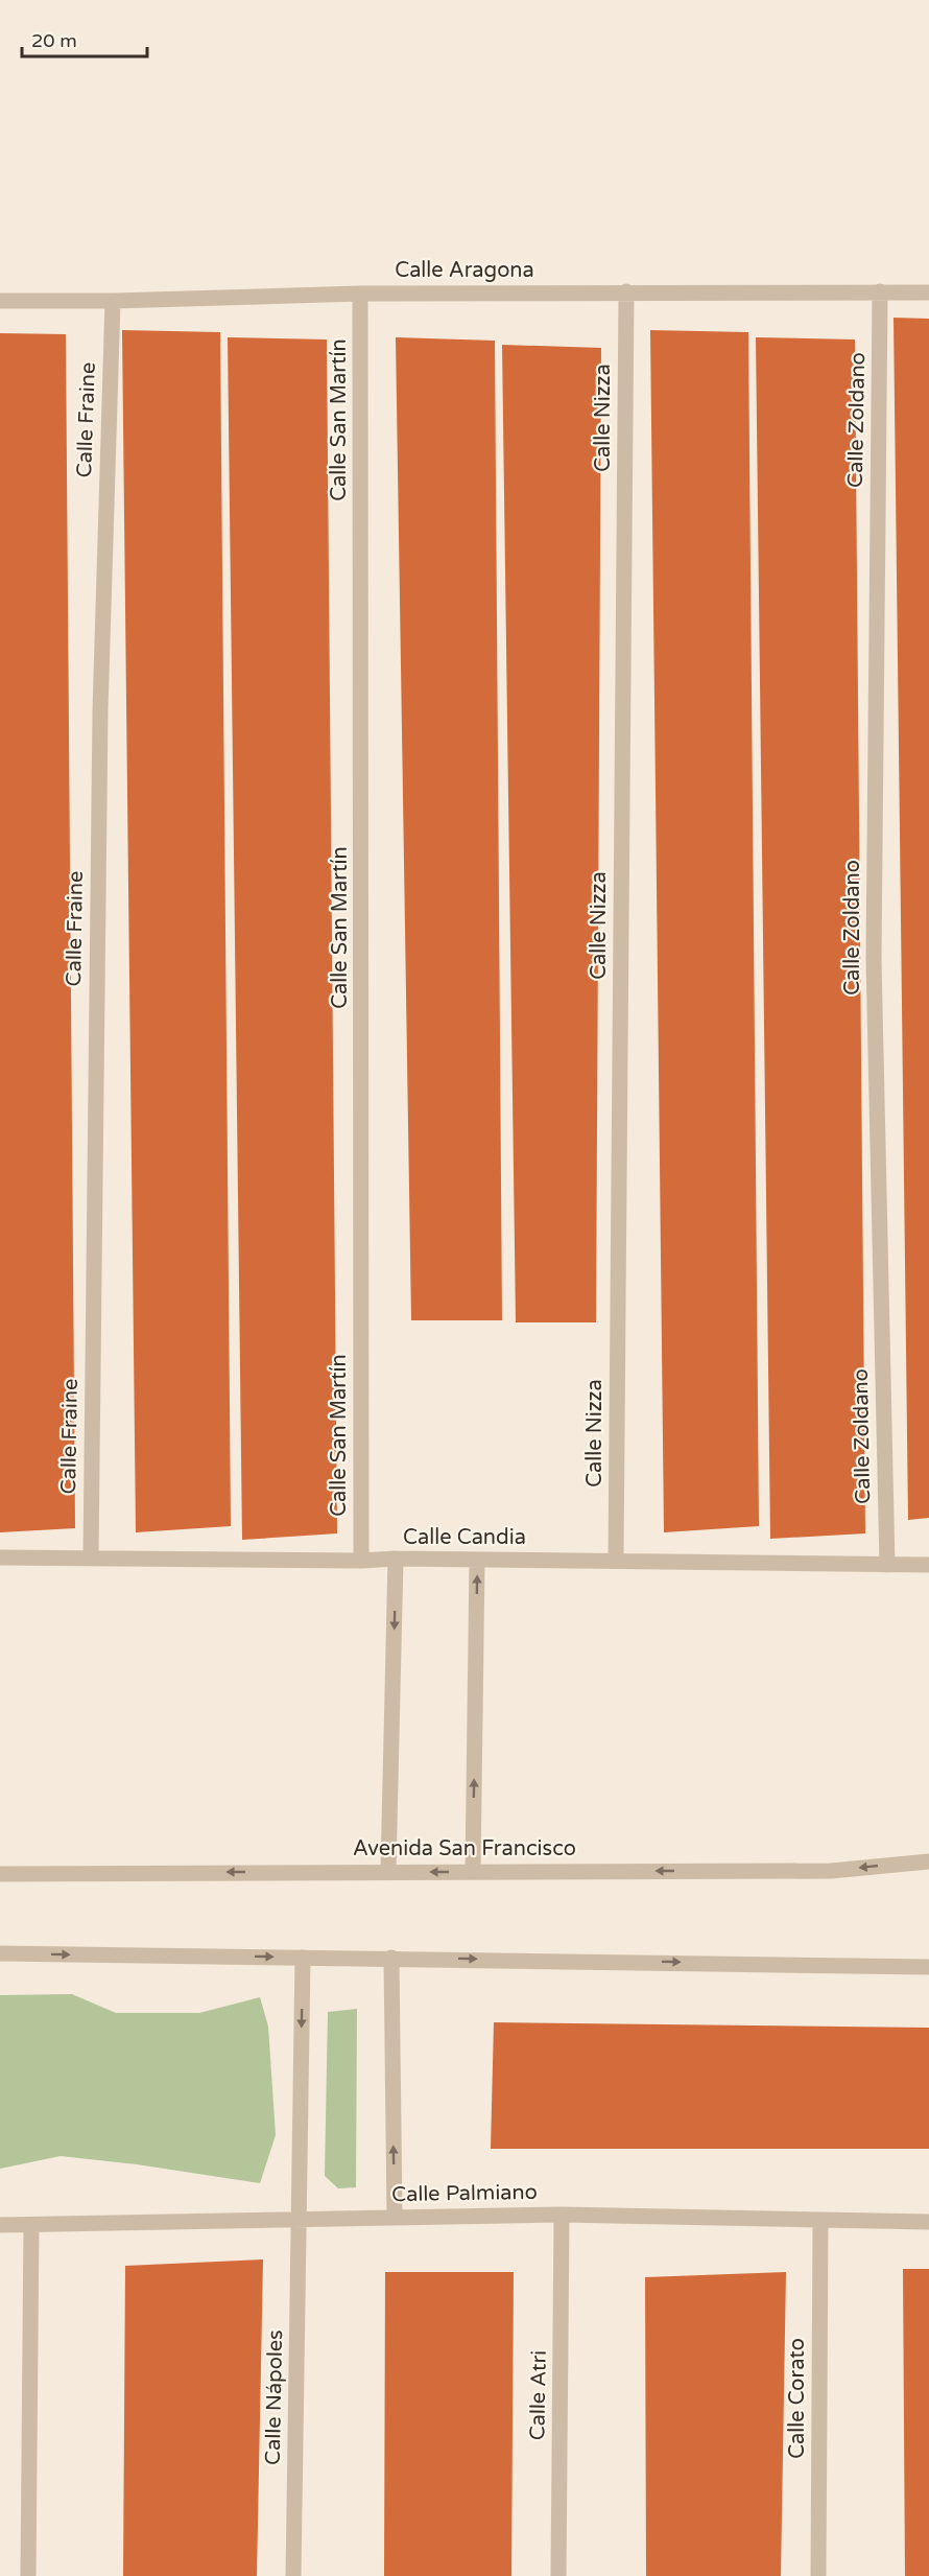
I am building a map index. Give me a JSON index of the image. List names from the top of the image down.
{
  "streets": {
    "street": [
      "Calle Aragona",
      "Calle Nizza",
      "Calle Fraine",
      "Calle San Martín",
      "Calle Zoldano",
      "Calle Candia",
      "Avenida San Francisco",
      "Calle Palmiano",
      "Calle Atri",
      "Calle Nápoles",
      "Calle Corato"
    ]
  },
  "crossings": [
    ["Calle Aragona", "Calle Nizza"],
    ["Calle Aragona", "Calle Fraine"],
    ["Calle Aragona", "Calle San Martín"],
    ["Calle Aragona", "Calle Zoldano"],
    ["Calle Nizza", "Calle Candia"],
    ["Calle Fraine", "Calle Candia"],
    ["Calle San Martín", "Calle Candia"],
    ["Calle Zoldano", "Calle Candia"],
    ["Calle Palmiano", "Calle Atri"],
    ["Calle Palmiano", "Calle Nápoles"],
    ["Calle Palmiano", "Calle Corato"]
  ],
  "scale_bar": "20 m"
}
